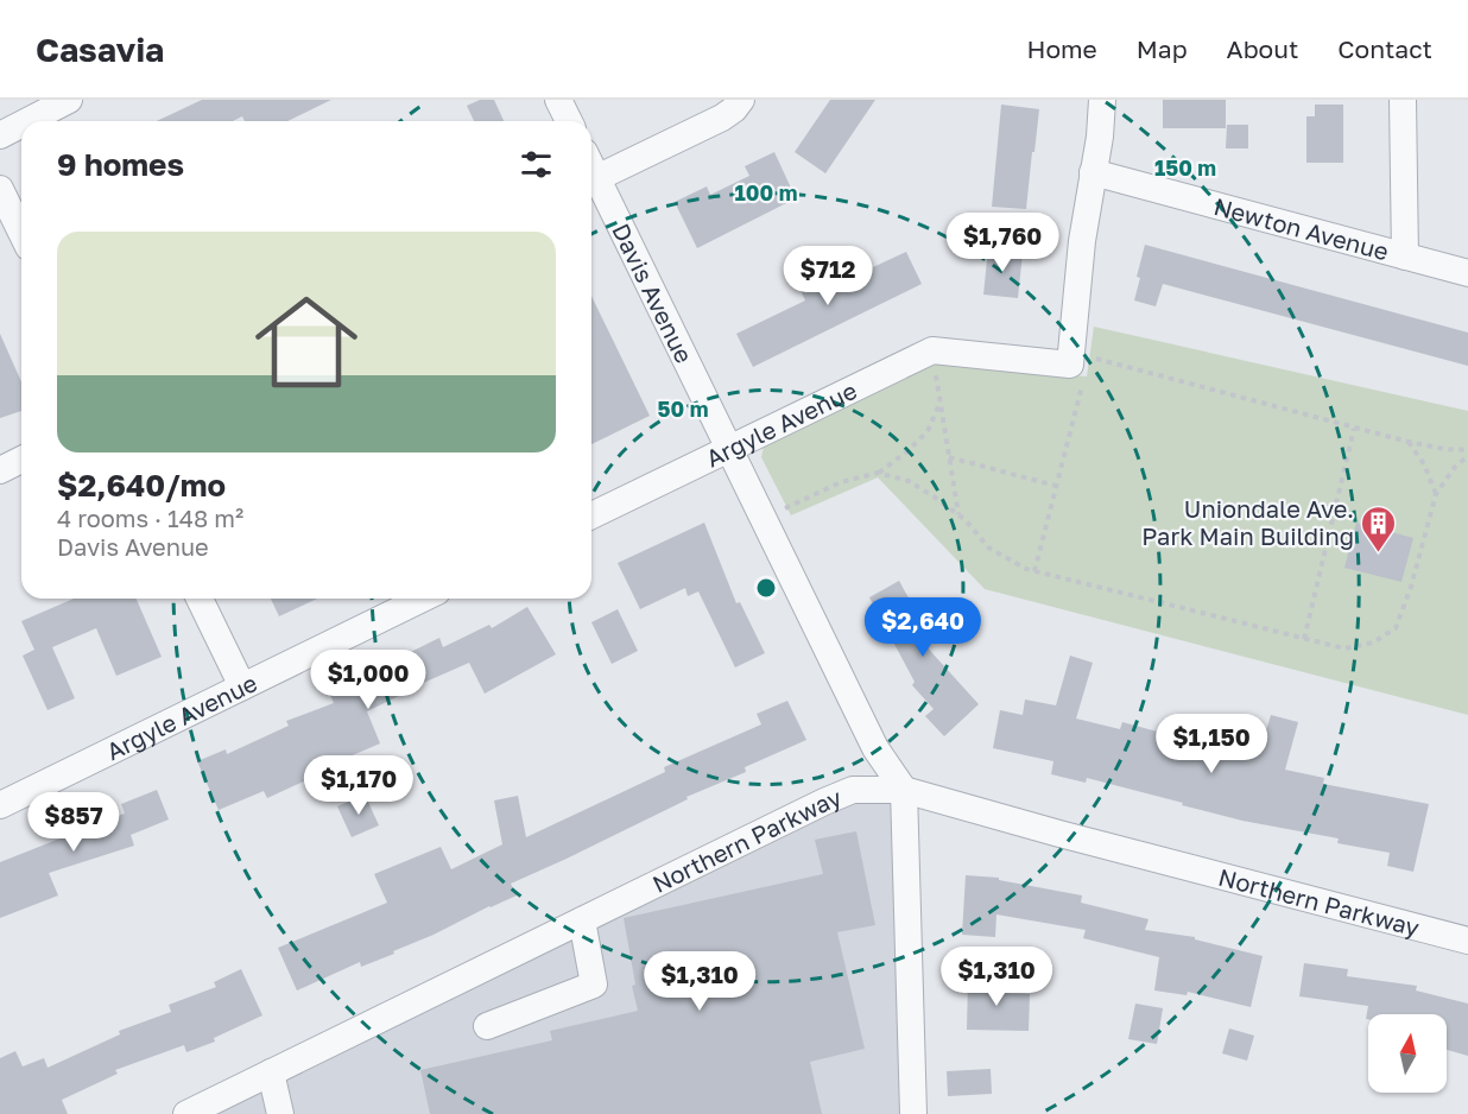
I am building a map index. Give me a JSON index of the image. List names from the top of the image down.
{
  "streets": {
    "street": [
      "Newton Avenue",
      "Davis Avenue",
      "Argyle Avenue",
      "Northern Parkway"
    ]
  },
  "crossings": [
    ["Davis Avenue", "Argyle Avenue"],
    ["Davis Avenue", "Northern Parkway"]
  ],
  "places": {
    "building": ["Uniondale Ave. Park Main Building"]
  },
  "north": "top",
  "page": {
    "header": "Casavia",
    "nav": [
      "Home",
      "Map",
      "About",
      "Contact"
    ],
    "heading": "9 homes",
    "list": [
      {
        "name": "$2,640/mo",
        "note": "4 rooms · 148 m² · Davis Avenue"
      }
    ],
    "price": [
      "$1,760",
      "$712",
      "$2,640",
      "$1,000",
      "$1,150",
      "$1,170",
      "$857",
      "$1,310",
      "$1,310"
    ]
  },
  "rings": ["150 m", "100 m", "50 m"]
}
